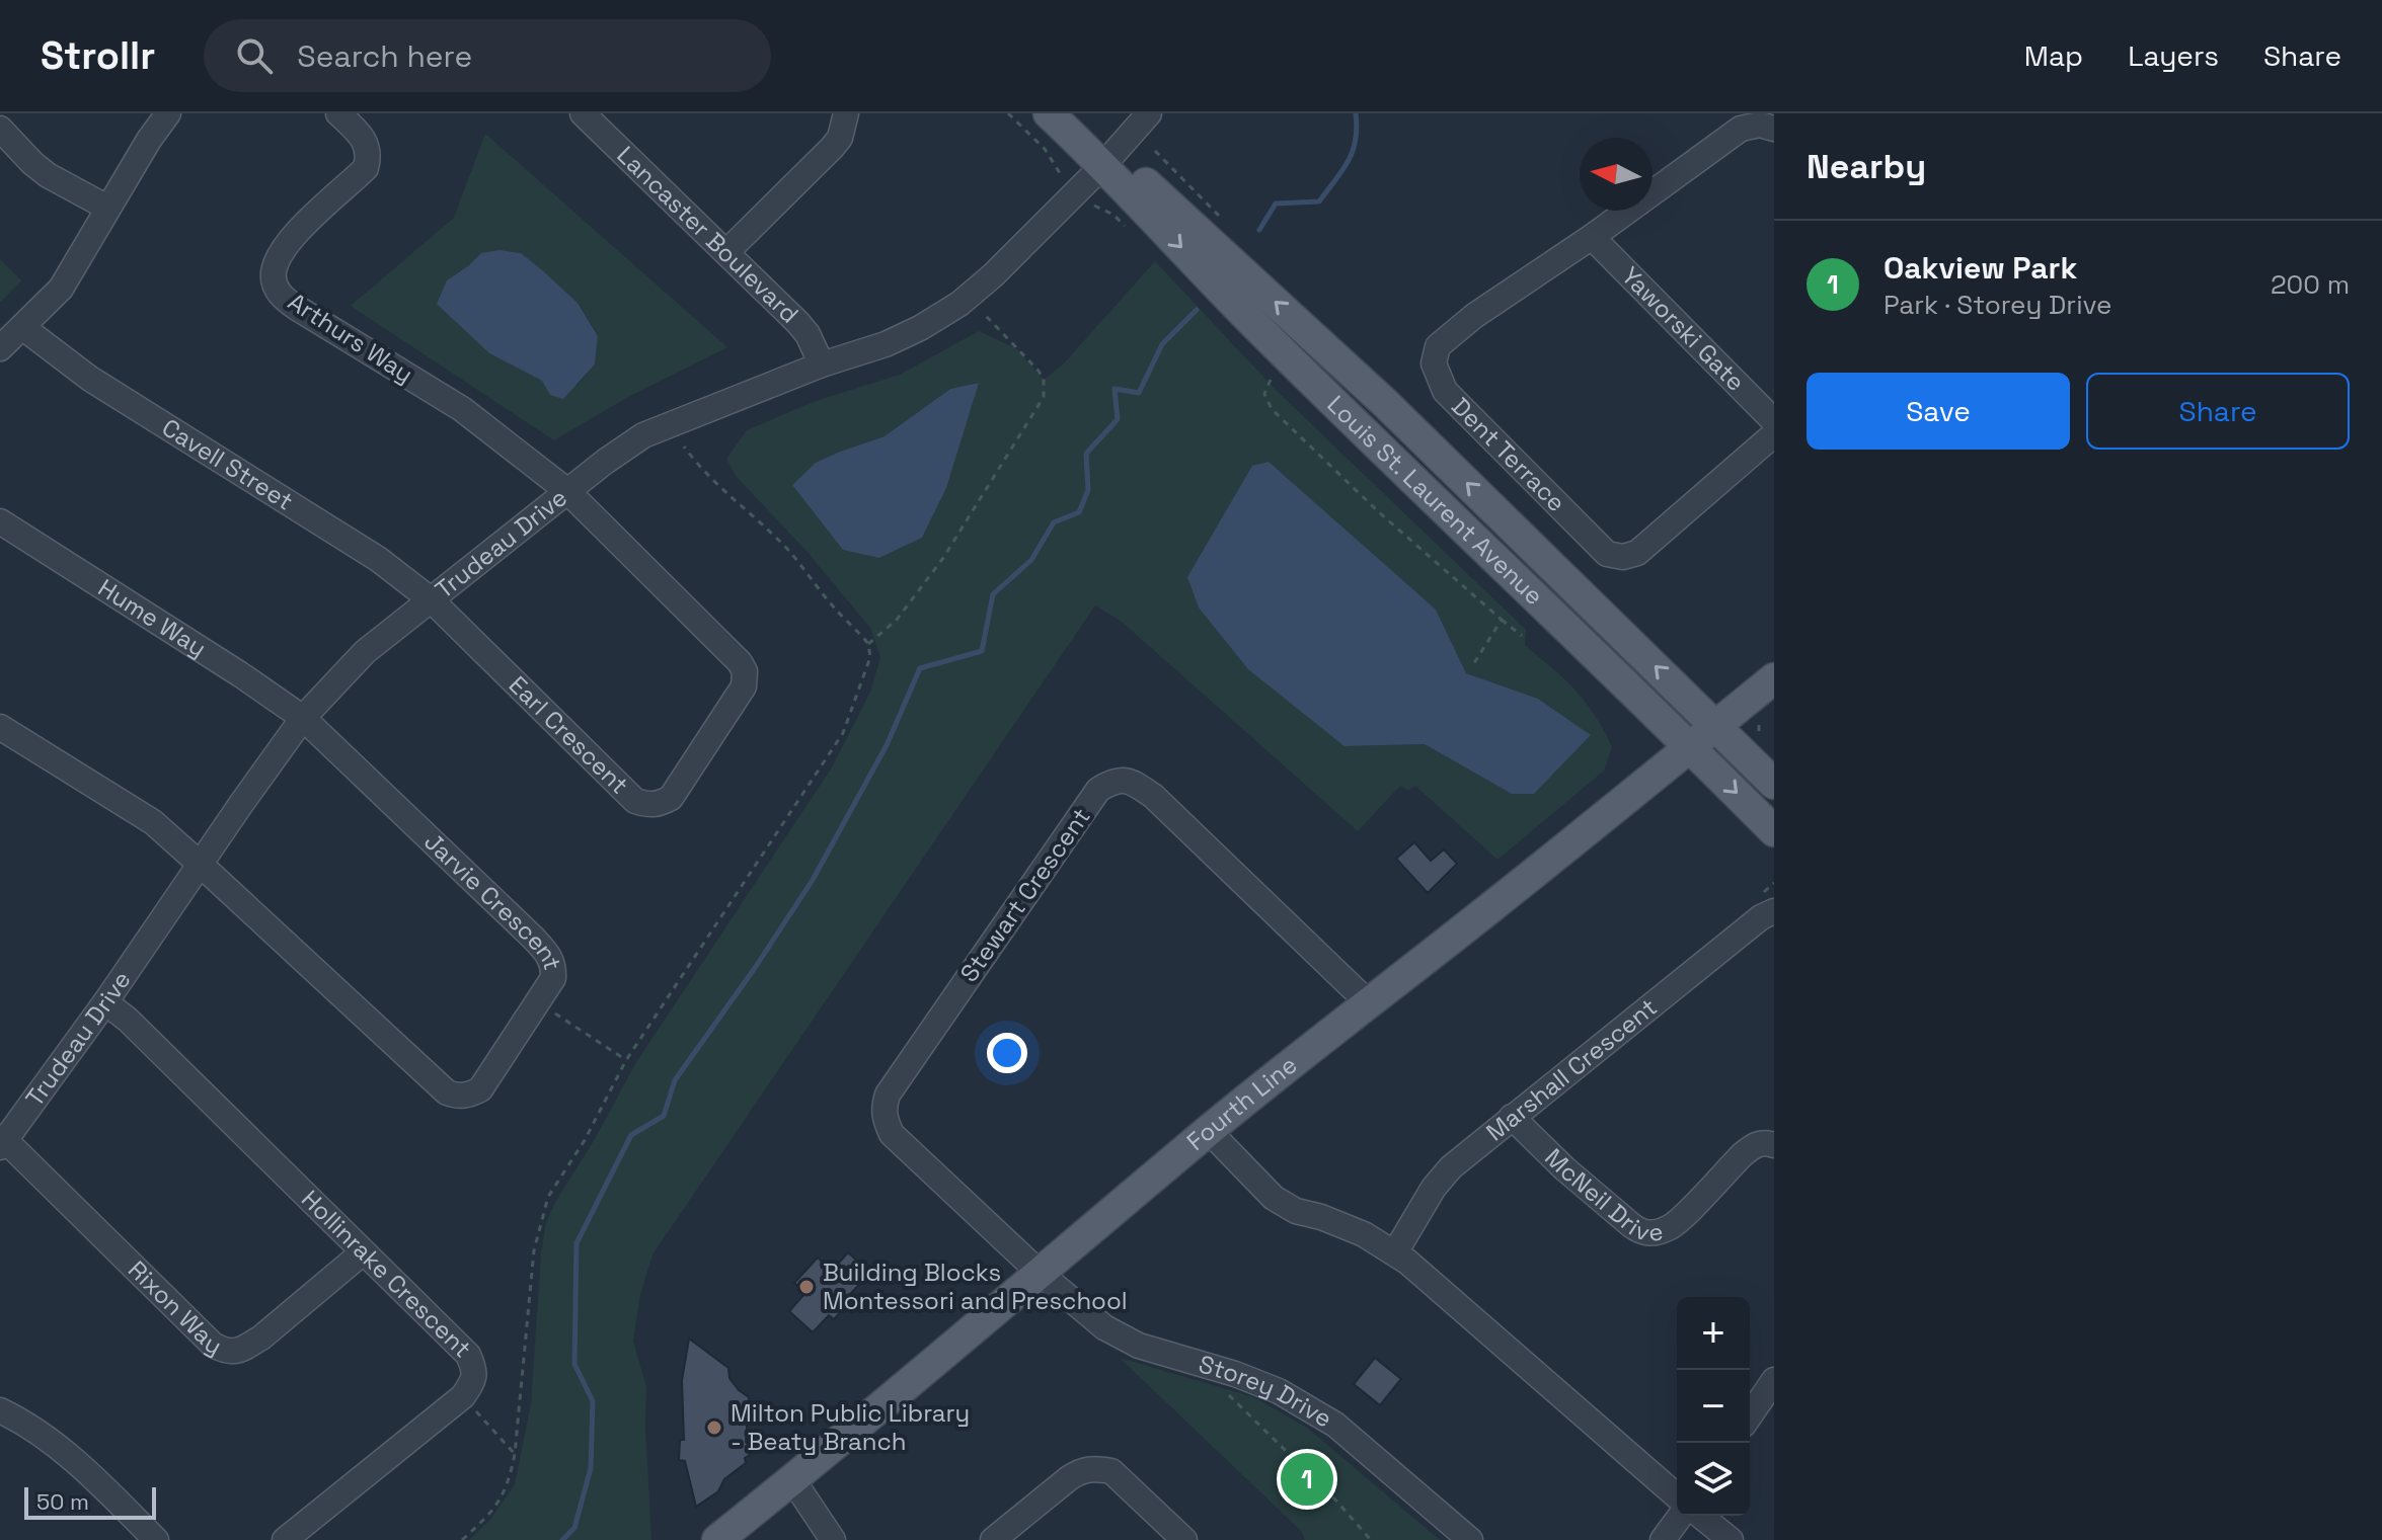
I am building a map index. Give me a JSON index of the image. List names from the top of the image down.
{
  "streets": {
    "main road": ["Louis St. Laurent Avenue", "Fourth Line"],
    "street": [
      "Lancaster Boulevard",
      "Yaworski Gate",
      "Arthurs Way",
      "Dent Terrace",
      "Cavell Street",
      "Trudeau Drive",
      "Hume Way",
      "Earl Crescent",
      "Stewart Crescent",
      "Jarvie Crescent",
      "Marshall Crescent",
      "McNeil Drive",
      "Hollinrake Crescent",
      "Rixon Way",
      "Storey Drive"
    ]
  },
  "crossings": [
    ["Lancaster Boulevard", "Trudeau Drive"],
    ["Yaworski Gate", "Dent Terrace"],
    ["Arthurs Way", "Trudeau Drive"],
    ["Arthurs Way", "Earl Crescent"],
    ["Cavell Street", "Trudeau Drive"],
    ["Cavell Street", "Earl Crescent"],
    ["Louis St. Laurent Avenue", "Trudeau Drive"],
    ["Louis St. Laurent Avenue", "Fourth Line"],
    ["Trudeau Drive", "Hume Way"],
    ["Trudeau Drive", "Earl Crescent"],
    ["Trudeau Drive", "Jarvie Crescent"],
    ["Trudeau Drive", "Hollinrake Crescent"],
    ["Trudeau Drive", "Rixon Way"],
    ["Hume Way", "Jarvie Crescent"],
    ["Stewart Crescent", "Fourth Line"],
    ["Stewart Crescent", "Storey Drive"],
    ["Marshall Crescent", "McNeil Drive"],
    ["Fourth Line", "Storey Drive"],
    ["Hollinrake Crescent", "Rixon Way"]
  ],
  "places": ["Building Blocks Montessori and Preschool", "Milton Public Library - Beaty Branch"],
  "scale_bar": "50 m",
  "north": "left",
  "page": {
    "header": "Strollr",
    "search": "Search here",
    "nav": ["Map", "Layers", "Share"],
    "heading": "Nearby",
    "list": [
      {
        "mark": "1",
        "name": "Oakview Park",
        "note": "Park · Storey Drive",
        "value": "200 m"
      }
    ],
    "buttons": ["Save", "Share"],
    "map_buttons": ["+", "−"],
    "pins": "1",
    "scale": "50 m"
  }
}
